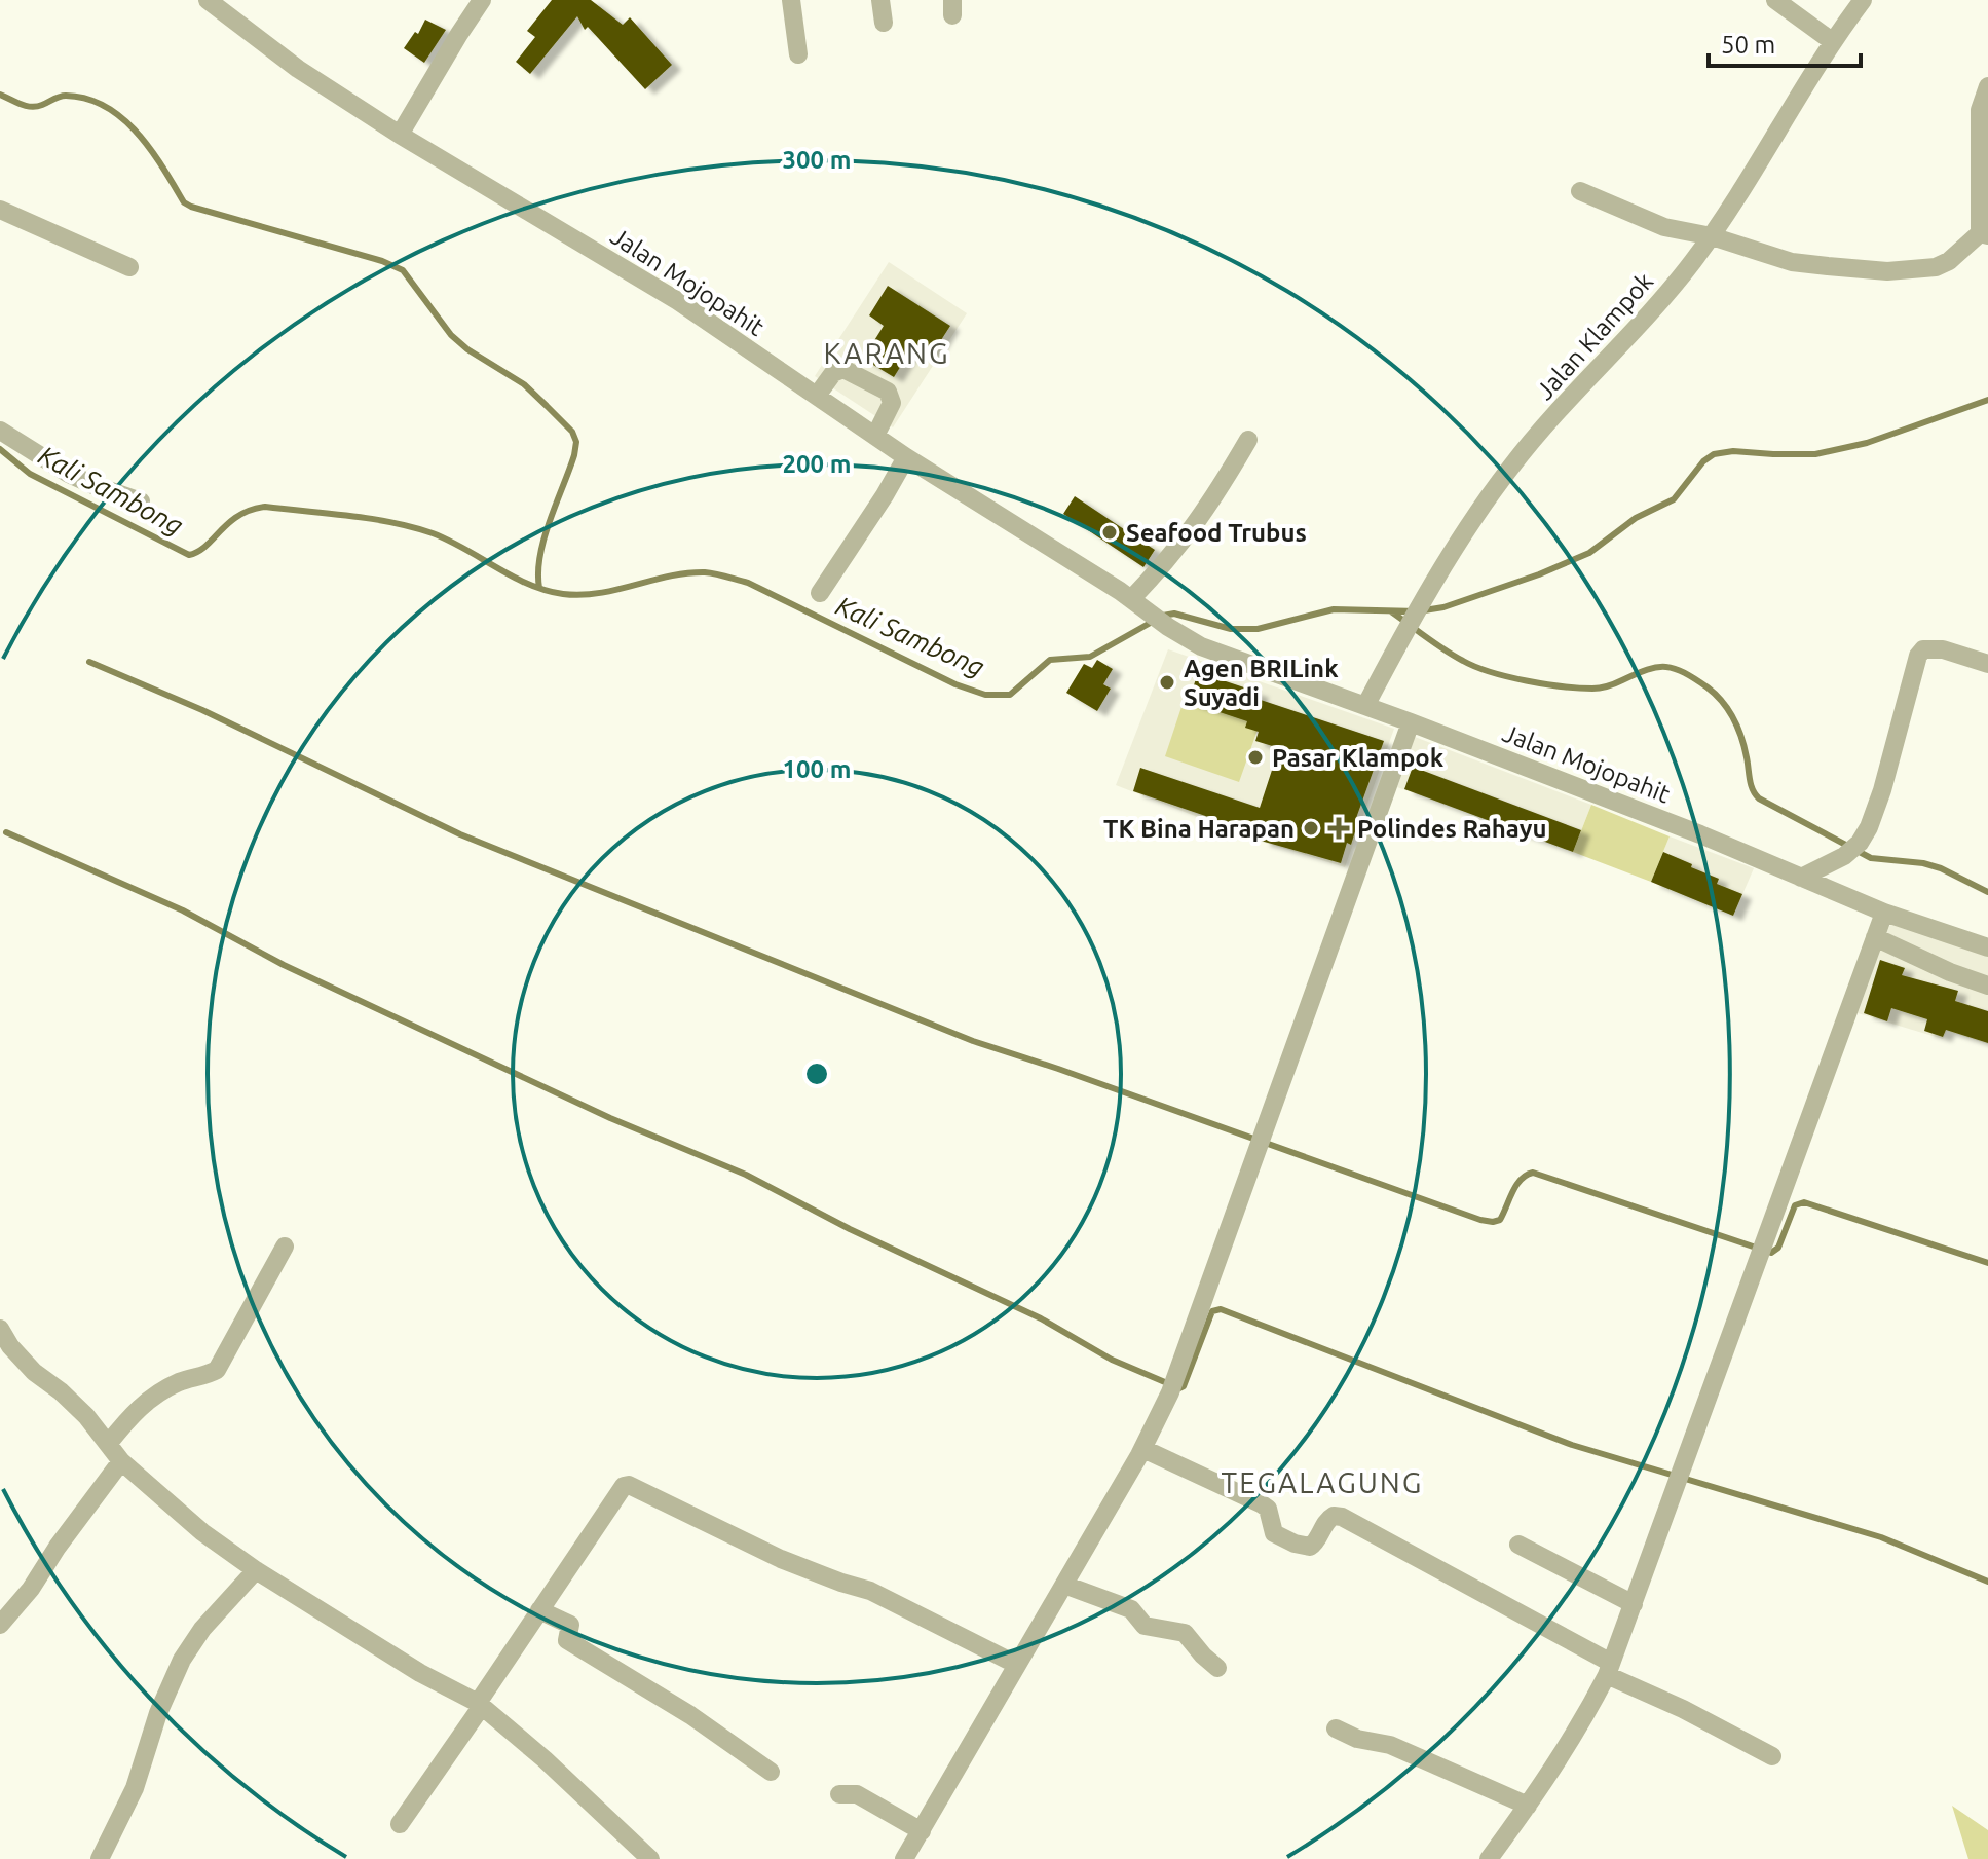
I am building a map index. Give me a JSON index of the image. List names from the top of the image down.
{
  "streets": {
    "street": ["Jalan Mojopahit", "Jalan Klampok"]
  },
  "crossings": [
    ["Jalan Mojopahit", "Jalan Klampok"]
  ],
  "districts": ["KARANG", "TEGALAGUNG"],
  "water": ["Kali Sambong"],
  "places": {
    "other": [
      "Seafood Trubus",
      "Agen BRILink Suyadi",
      "Pasar Klampok",
      "TK Bina Harapan"
    ],
    "health": ["Polindes Rahayu"]
  },
  "scale_bar": "50 m",
  "rings": ["300 m", "200 m", "100 m"]
}
